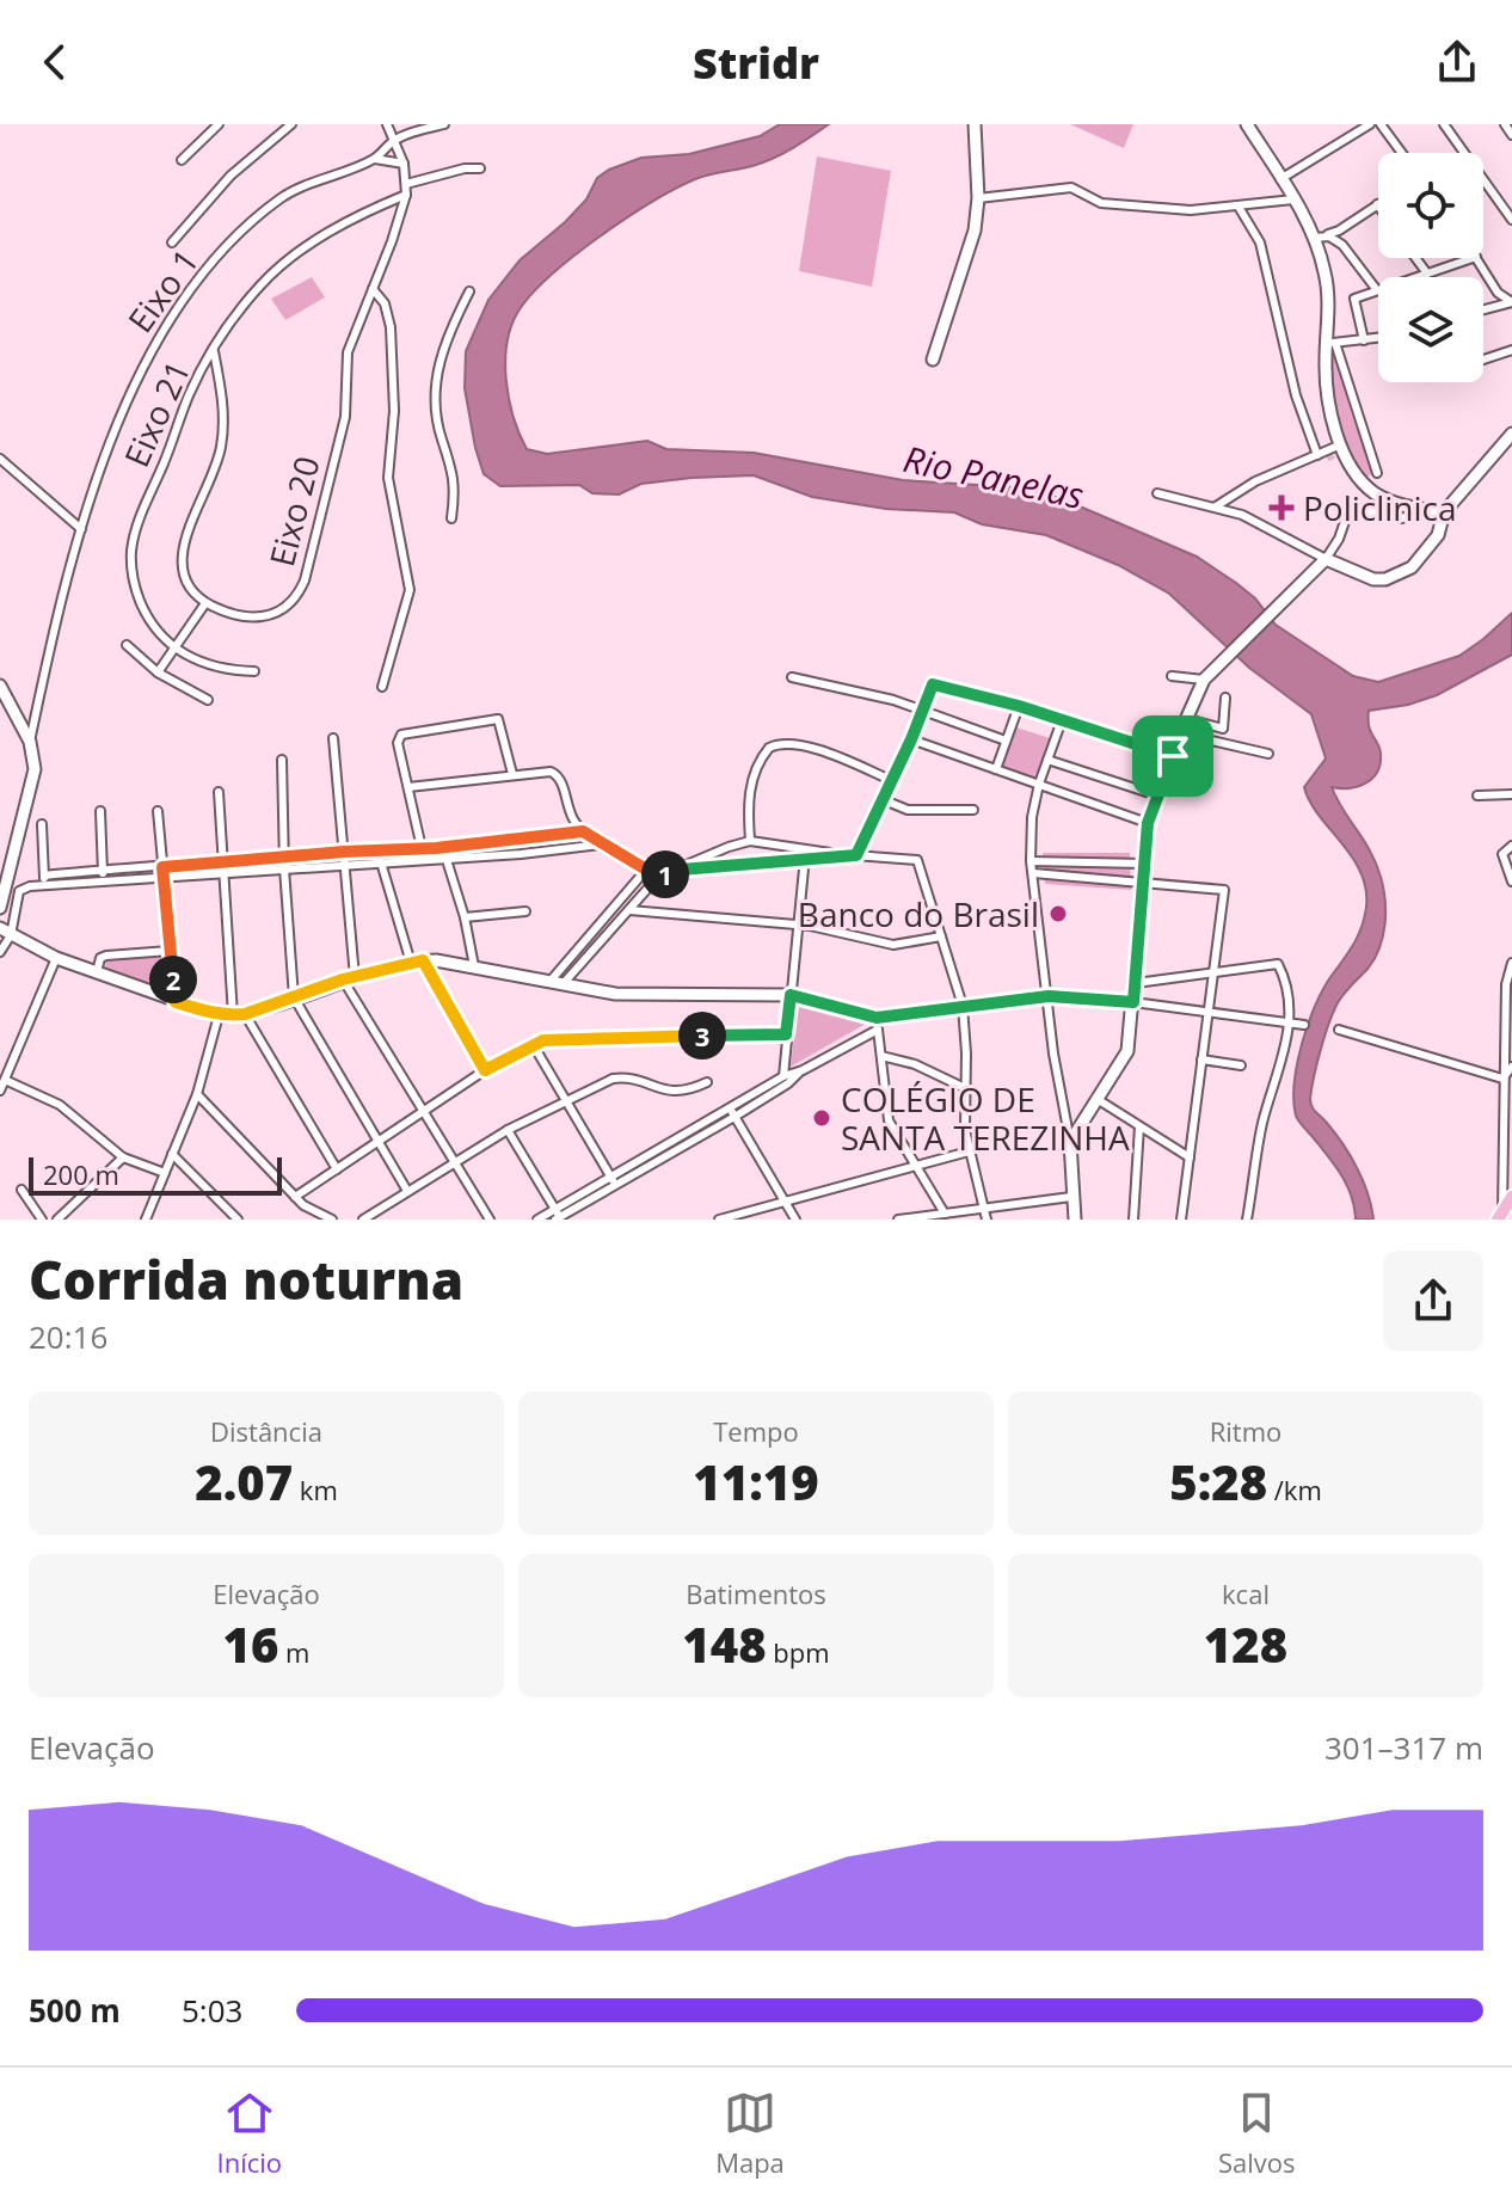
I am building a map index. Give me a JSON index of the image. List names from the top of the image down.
{
  "streets": {
    "street": ["Eixo 1", "Eixo 21", "Eixo 20"]
  },
  "crossings": [
    ["Eixo 21", "Eixo 20"]
  ],
  "water": ["Rio Panelas"],
  "places": {
    "health": ["Policlinica"],
    "other": ["Banco do Brasil", "COLÉGIO DE SANTA TEREZINHA"]
  },
  "scale_bar": "200 m",
  "page": {
    "header": "Stridr",
    "pins": ["1", "2", "3"],
    "scale": "200 m",
    "heading": ["Corrida noturna", "20:16"],
    "stats": [
      ["Distância", "2.07 km"],
      ["Tempo", "11:19"],
      ["Ritmo", "5:28 /km"],
      ["Elevação", "16 m"],
      ["Batimentos", "148 bpm"],
      ["kcal", "128"]
    ],
    "chart": ["Elevação", "301–317 m"],
    "list": [
      {
        "name": "500 m",
        "note": "5:03"
      }
    ],
    "tabs": ["Início", "Mapa", "Salvos"]
  }
}
